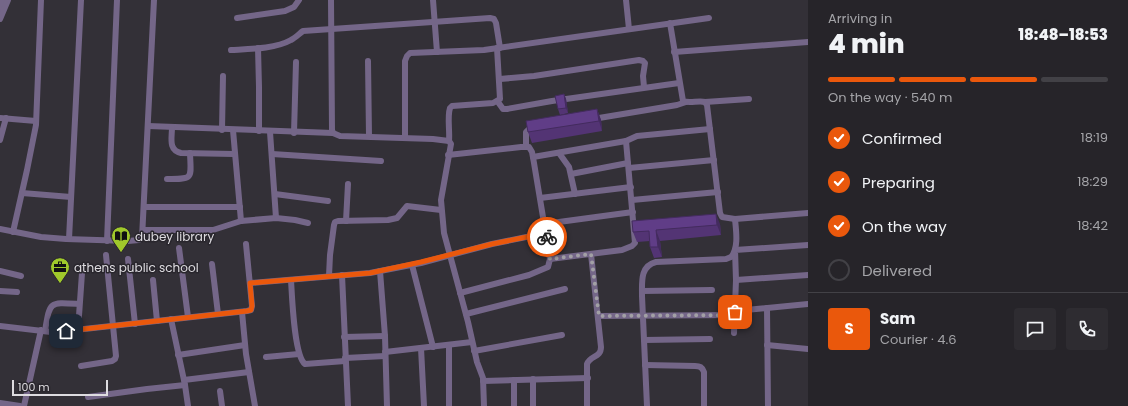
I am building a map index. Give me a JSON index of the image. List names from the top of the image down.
{
  "places": {
    "library": ["dubey library"],
    "office": ["athens public school"]
  },
  "scale_bar": "100 m",
  "page": {
    "heading": ["4 min", "Arriving in", "18:48–18:53"],
    "panel": ["Sam", "Courier · 4.6"],
    "bar": "On the way · 540 m",
    "list": [
      ["Confirmed", "18:19"],
      ["Preparing", "18:29"],
      ["On the way", "18:42"],
      "Delivered"
    ],
    "round": "S",
    "scale": "100 m"
  }
}
